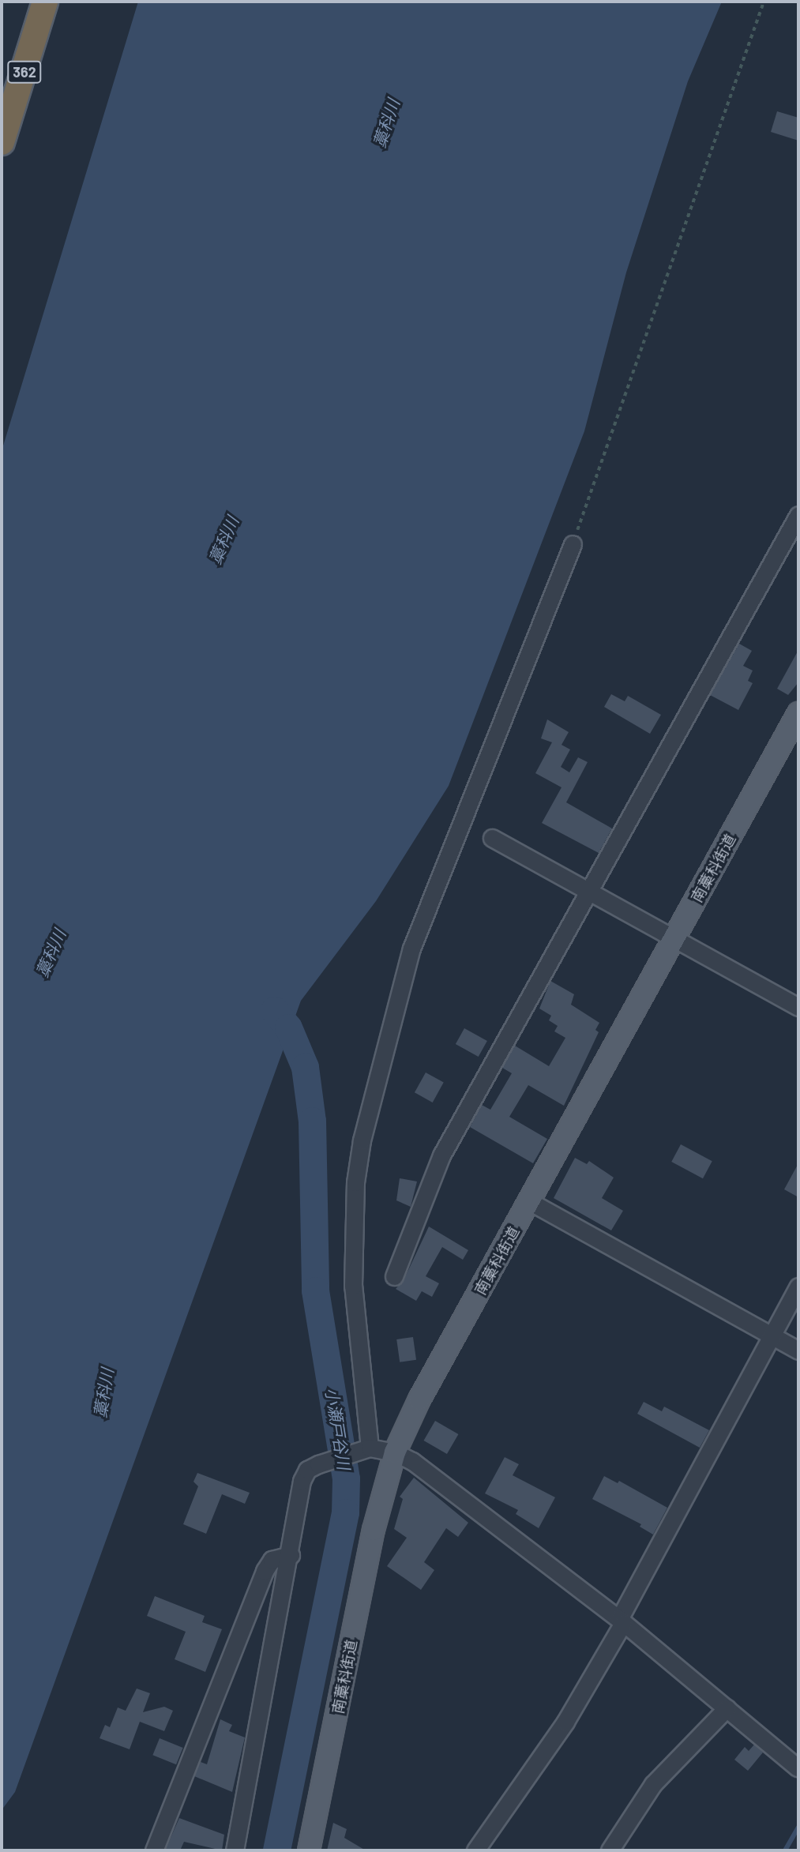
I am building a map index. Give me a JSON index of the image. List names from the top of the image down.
{
  "streets": {
    "highway": ["362"],
    "main road": ["南藁科街道"]
  },
  "water": ["藁科川", "小瀬戸谷川"]
}
